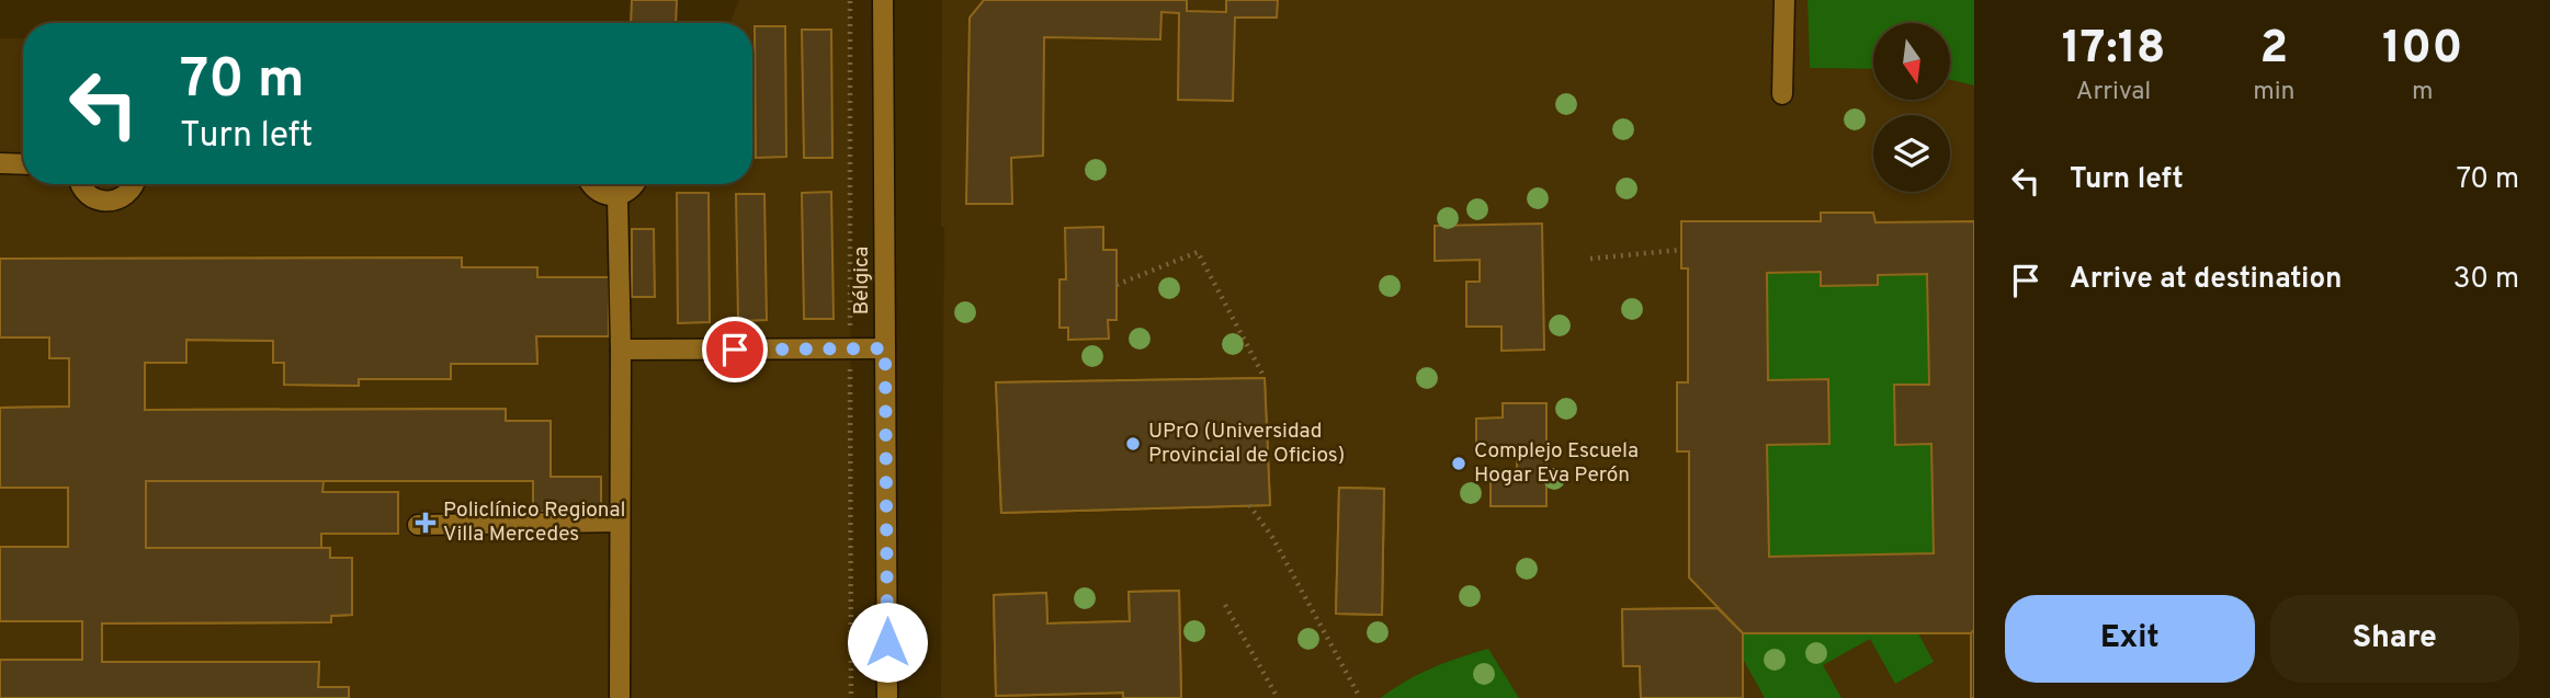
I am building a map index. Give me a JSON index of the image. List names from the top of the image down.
{
  "streets": {
    "street": ["Bélgica"]
  },
  "places": {
    "other": ["UPrO (Universidad Provincial de Oficios)", "Complejo Escuela Hogar Eva Perón"],
    "health": ["Policlínico Regional Villa Mercedes"]
  },
  "north": "bottom",
  "page": {
    "eta": [
      "17:18",
      "Arrival",
      "2",
      "min",
      "100",
      "m"
    ],
    "turn": ["70 m", "Turn left"],
    "list": [
      {
        "name": "Turn left",
        "value": "70 m"
      },
      {
        "name": "Arrive at destination",
        "value": "30 m"
      }
    ],
    "buttons": ["Exit", "Share"]
  }
}
